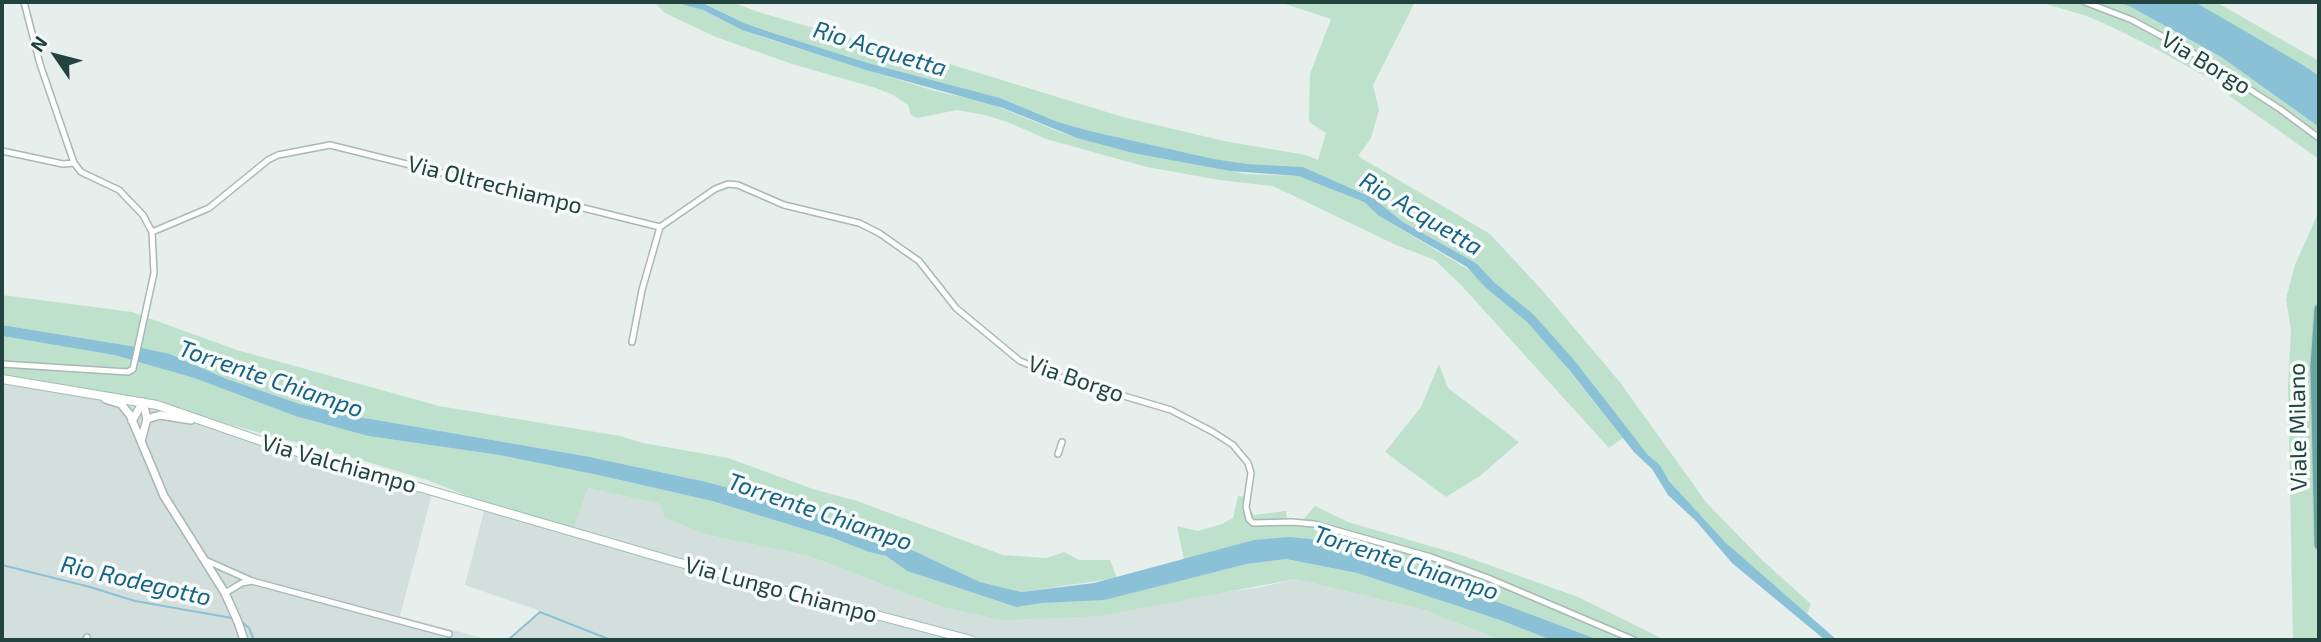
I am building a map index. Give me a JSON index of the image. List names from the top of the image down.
{
  "streets": {
    "main road": ["Viale Milano", "Via Valchiampo", "Via Lungo Chiampo"],
    "street": ["Via Borgo", "Via Oltrechiampo"]
  },
  "crossings": [
    ["Via Borgo", "Via Oltrechiampo"],
    ["Via Valchiampo", "Via Lungo Chiampo"]
  ],
  "water": ["Rio Acquetta", "Torrente Chiampo", "Rio Rodegotto"],
  "north": "top left"
}
